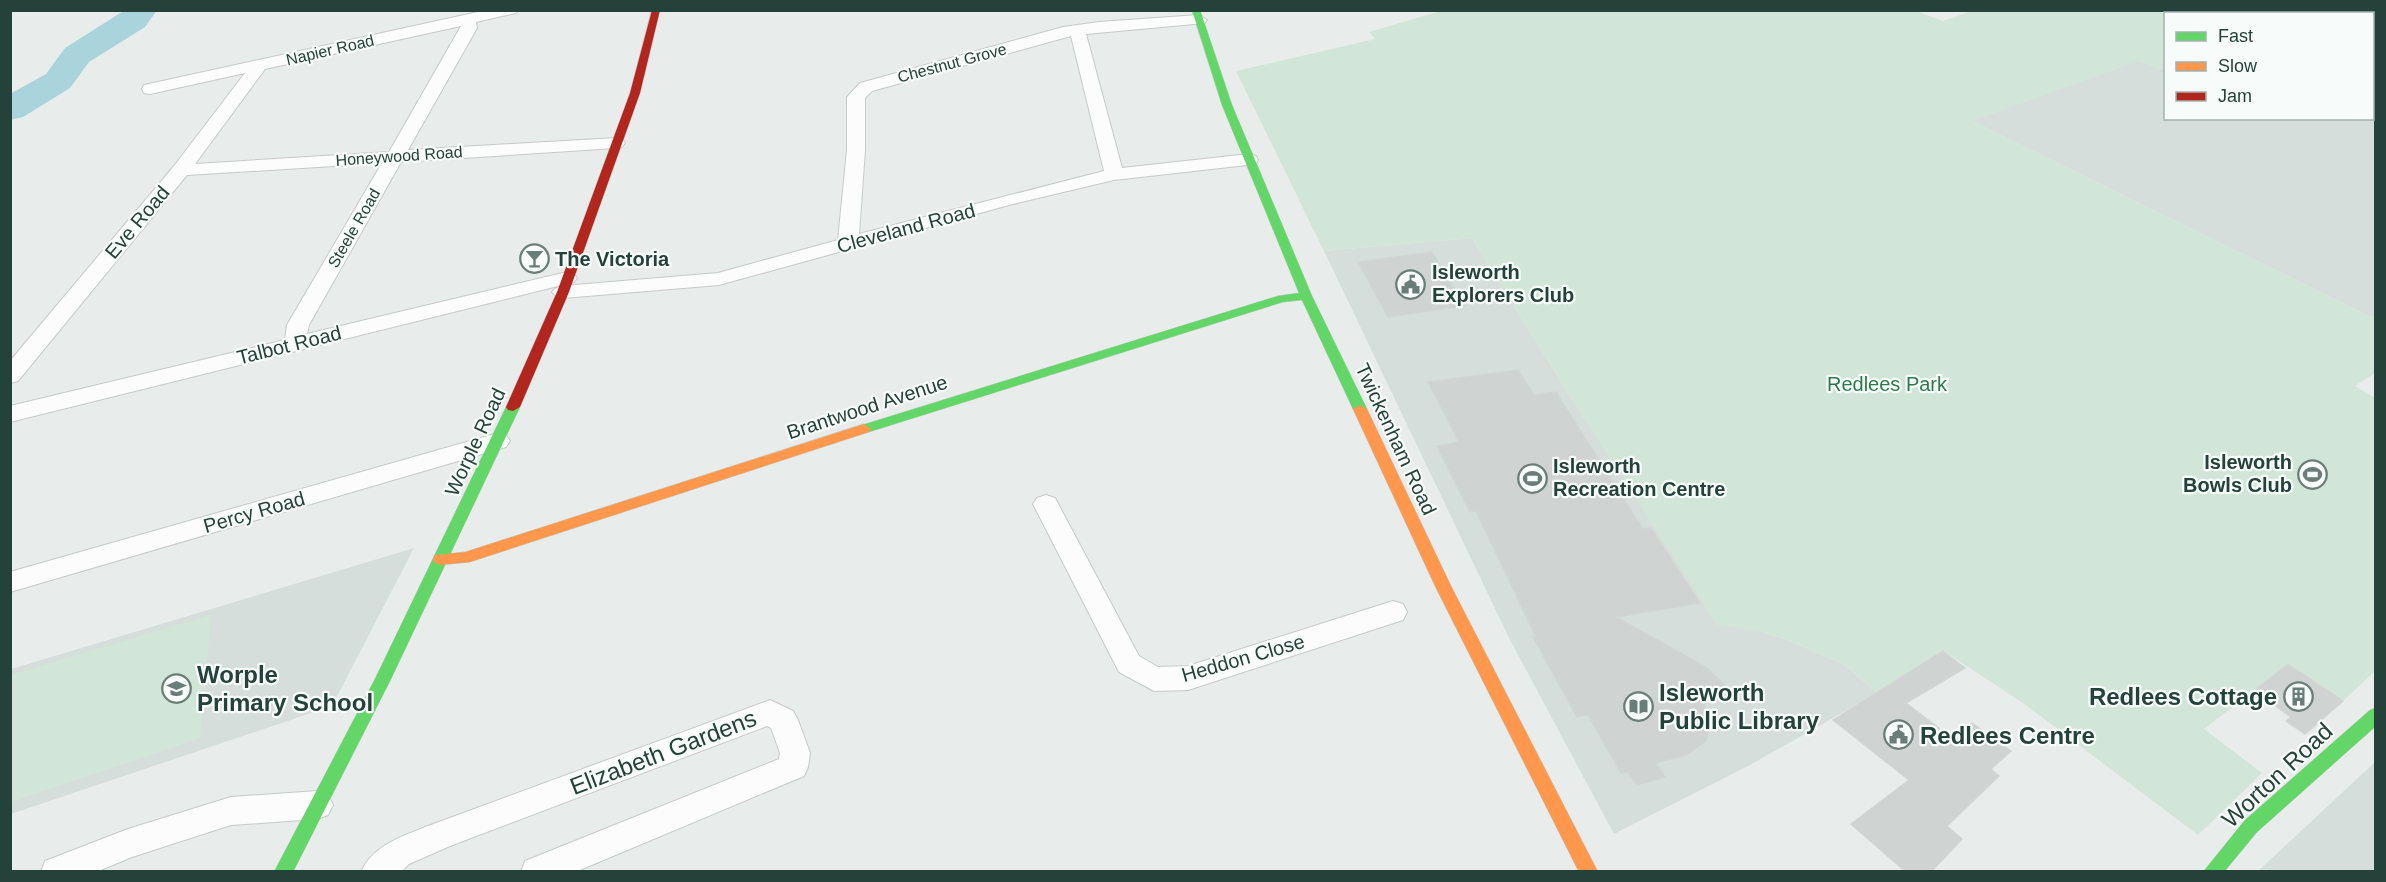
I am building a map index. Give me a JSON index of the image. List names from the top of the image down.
{
  "streets": {
    "street": [
      "Napier Road",
      "Chestnut Grove",
      "Honeywood Road",
      "Eve Road",
      "Steele Road",
      "Cleveland Road",
      "Talbot Road",
      "Brantwood Avenue",
      "Twickenham Road",
      "Worple Road",
      "Percy Road",
      "Heddon Close",
      "Elizabeth Gardens",
      "Worton Road"
    ]
  },
  "crossings": [
    ["Napier Road", "Eve Road"],
    ["Napier Road", "Steele Road"],
    ["Chestnut Grove", "Cleveland Road"],
    ["Chestnut Grove", "Twickenham Road"],
    ["Honeywood Road", "Eve Road"],
    ["Honeywood Road", "Steele Road"],
    ["Honeywood Road", "Worple Road"],
    ["Steele Road", "Talbot Road"],
    ["Cleveland Road", "Talbot Road"],
    ["Cleveland Road", "Twickenham Road"],
    ["Cleveland Road", "Worple Road"],
    ["Talbot Road", "Worple Road"],
    ["Brantwood Avenue", "Twickenham Road"],
    ["Brantwood Avenue", "Worple Road"],
    ["Worple Road", "Percy Road"]
  ],
  "parks": ["Redlees Park"],
  "places": {
    "bar": ["The Victoria"],
    "public building": ["Isleworth Explorers Club", "Redlees Centre"],
    "sports": ["Isleworth Bowls Club", "Isleworth Recreation Centre"],
    "school or university": ["Worple Primary School"],
    "building": ["Redlees Cottage"],
    "library": ["Isleworth Public Library"]
  },
  "legend": ["Fast", "Slow", "Jam"]
}
